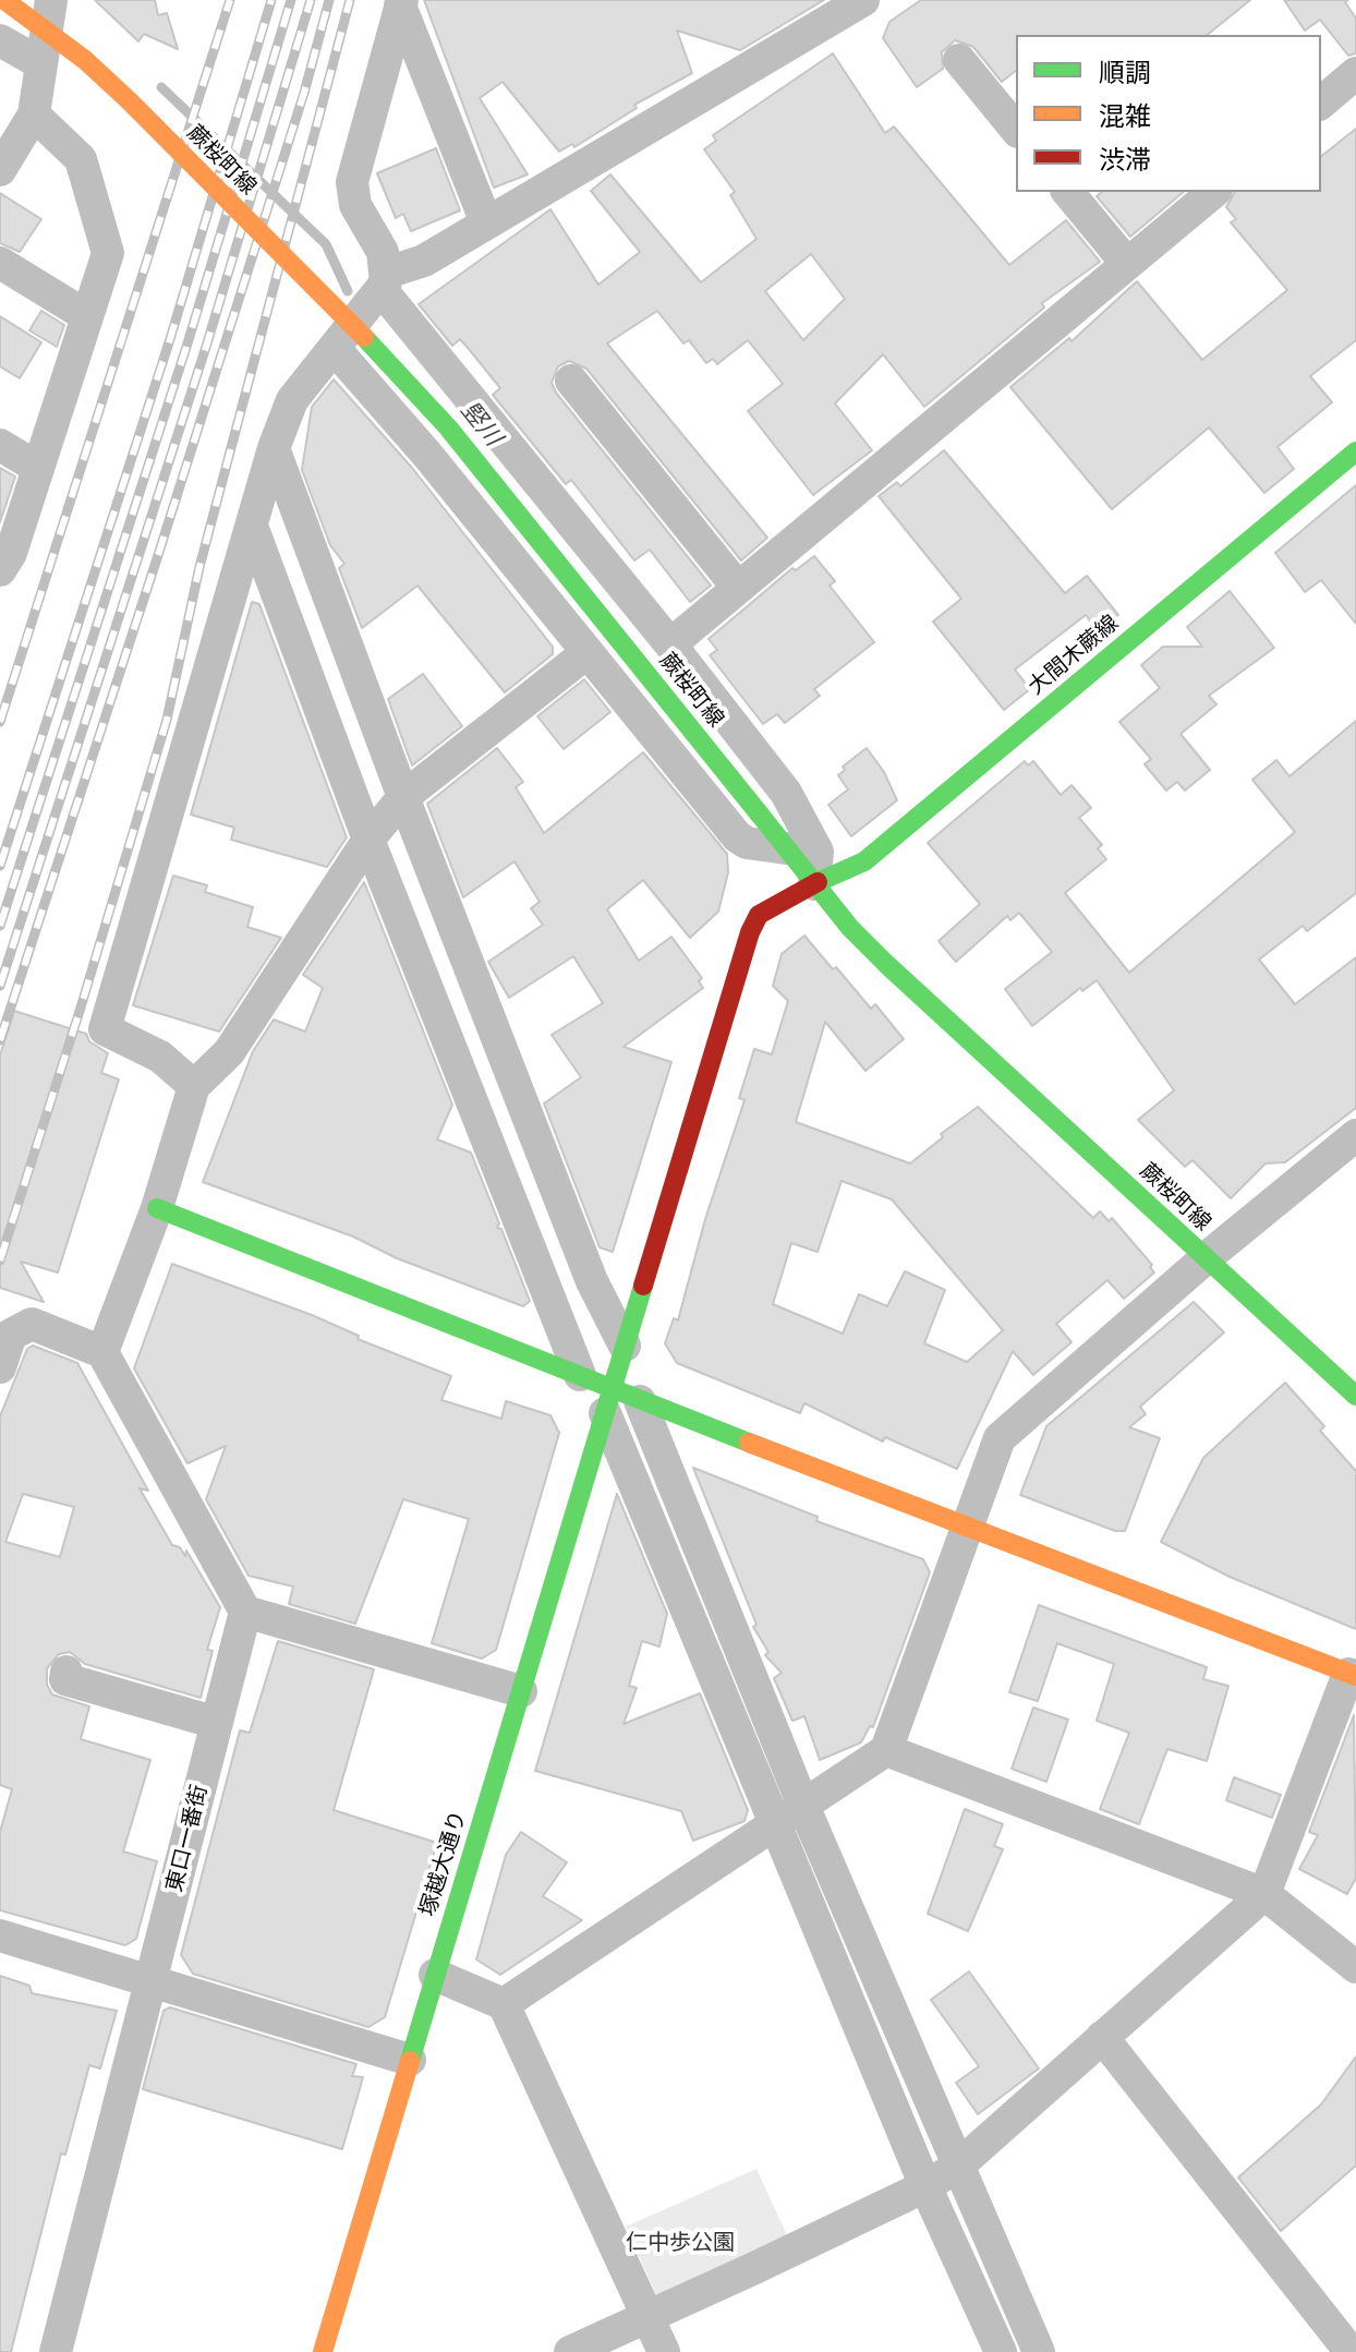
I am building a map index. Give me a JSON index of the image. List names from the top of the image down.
{
  "streets": {
    "street": [
      "蕨桜町線",
      "大間木蕨線",
      "東口一番街",
      "塚越大通り"
    ]
  },
  "crossings": [
    ["蕨桜町線", "大間木蕨線"],
    ["大間木蕨線", "塚越大通り"]
  ],
  "water": ["竪川"],
  "parks": ["仁中歩公園"],
  "legend": ["順調", "混雑", "渋滞"]
}
